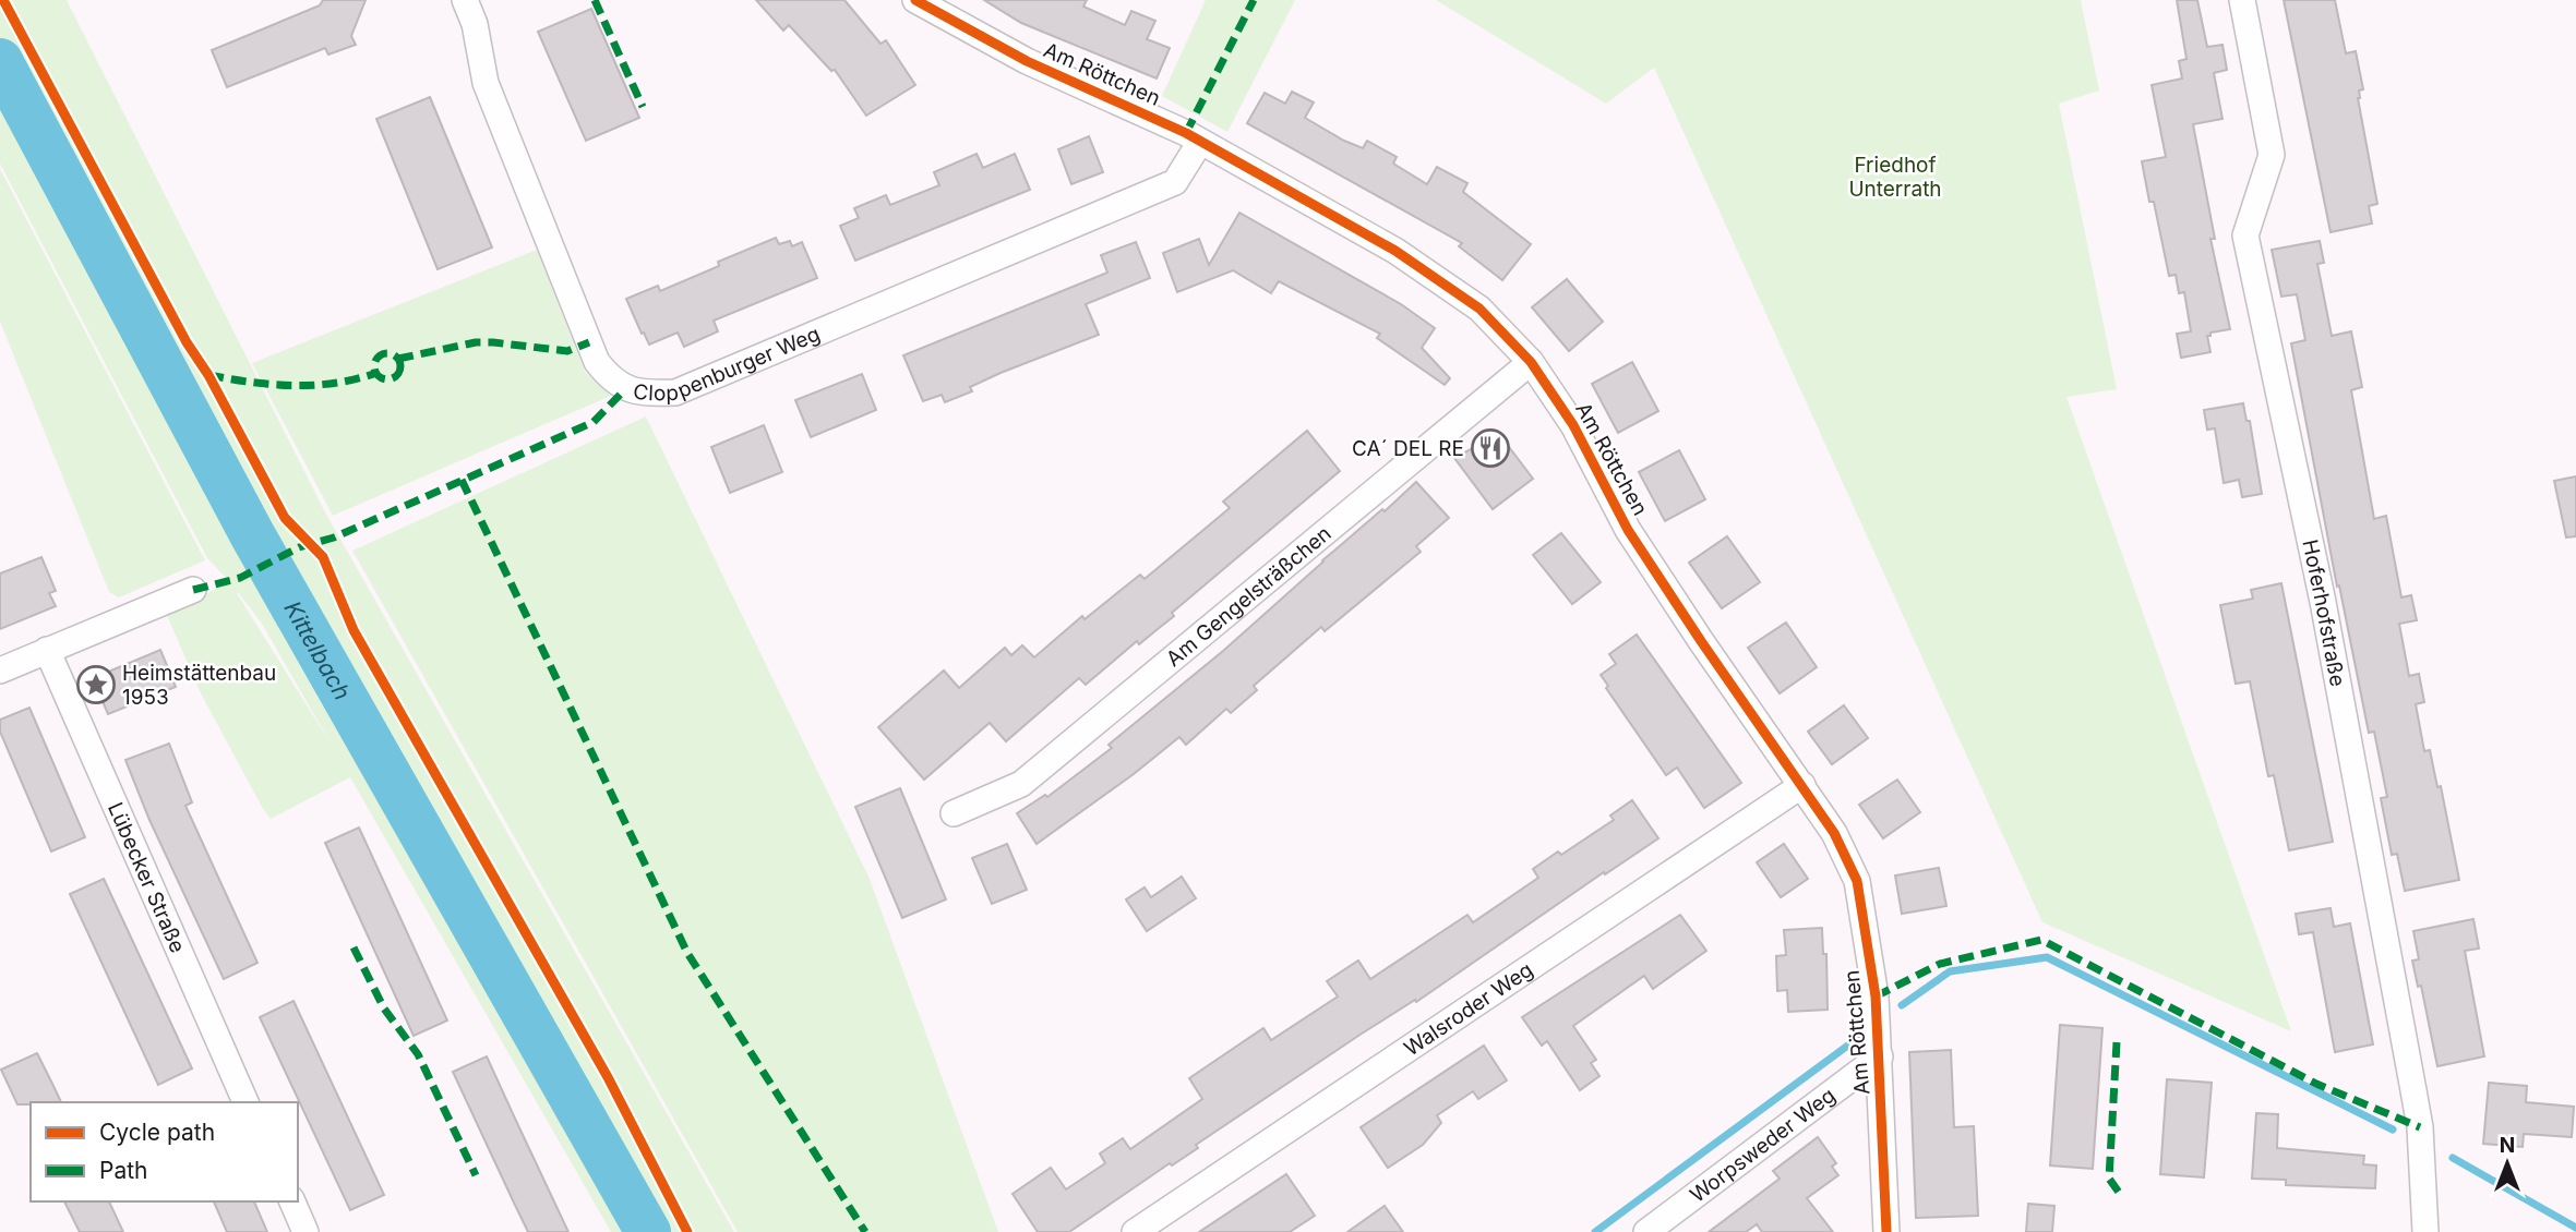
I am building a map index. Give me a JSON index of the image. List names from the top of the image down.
{
  "streets": {
    "street": [
      "Am Röttchen",
      "Cloppenburger Weg",
      "Am Gengelsträßchen",
      "Hoferhofstraße",
      "Lübecker Straße",
      "Walsroder Weg",
      "Worpsweder Weg"
    ]
  },
  "crossings": [
    ["Am Röttchen", "Cloppenburger Weg"],
    ["Am Röttchen", "Am Gengelsträßchen"],
    ["Am Röttchen", "Walsroder Weg"],
    ["Am Röttchen", "Worpsweder Weg"]
  ],
  "water": ["Kittelbach"],
  "parks": ["Friedhof Unterrath"],
  "places": {
    "restaurant": ["CA´ DEL RE"],
    "place": ["Heimstättenbau 1953"]
  },
  "legend": ["Cycle path", "Path"],
  "north": "top"
}
